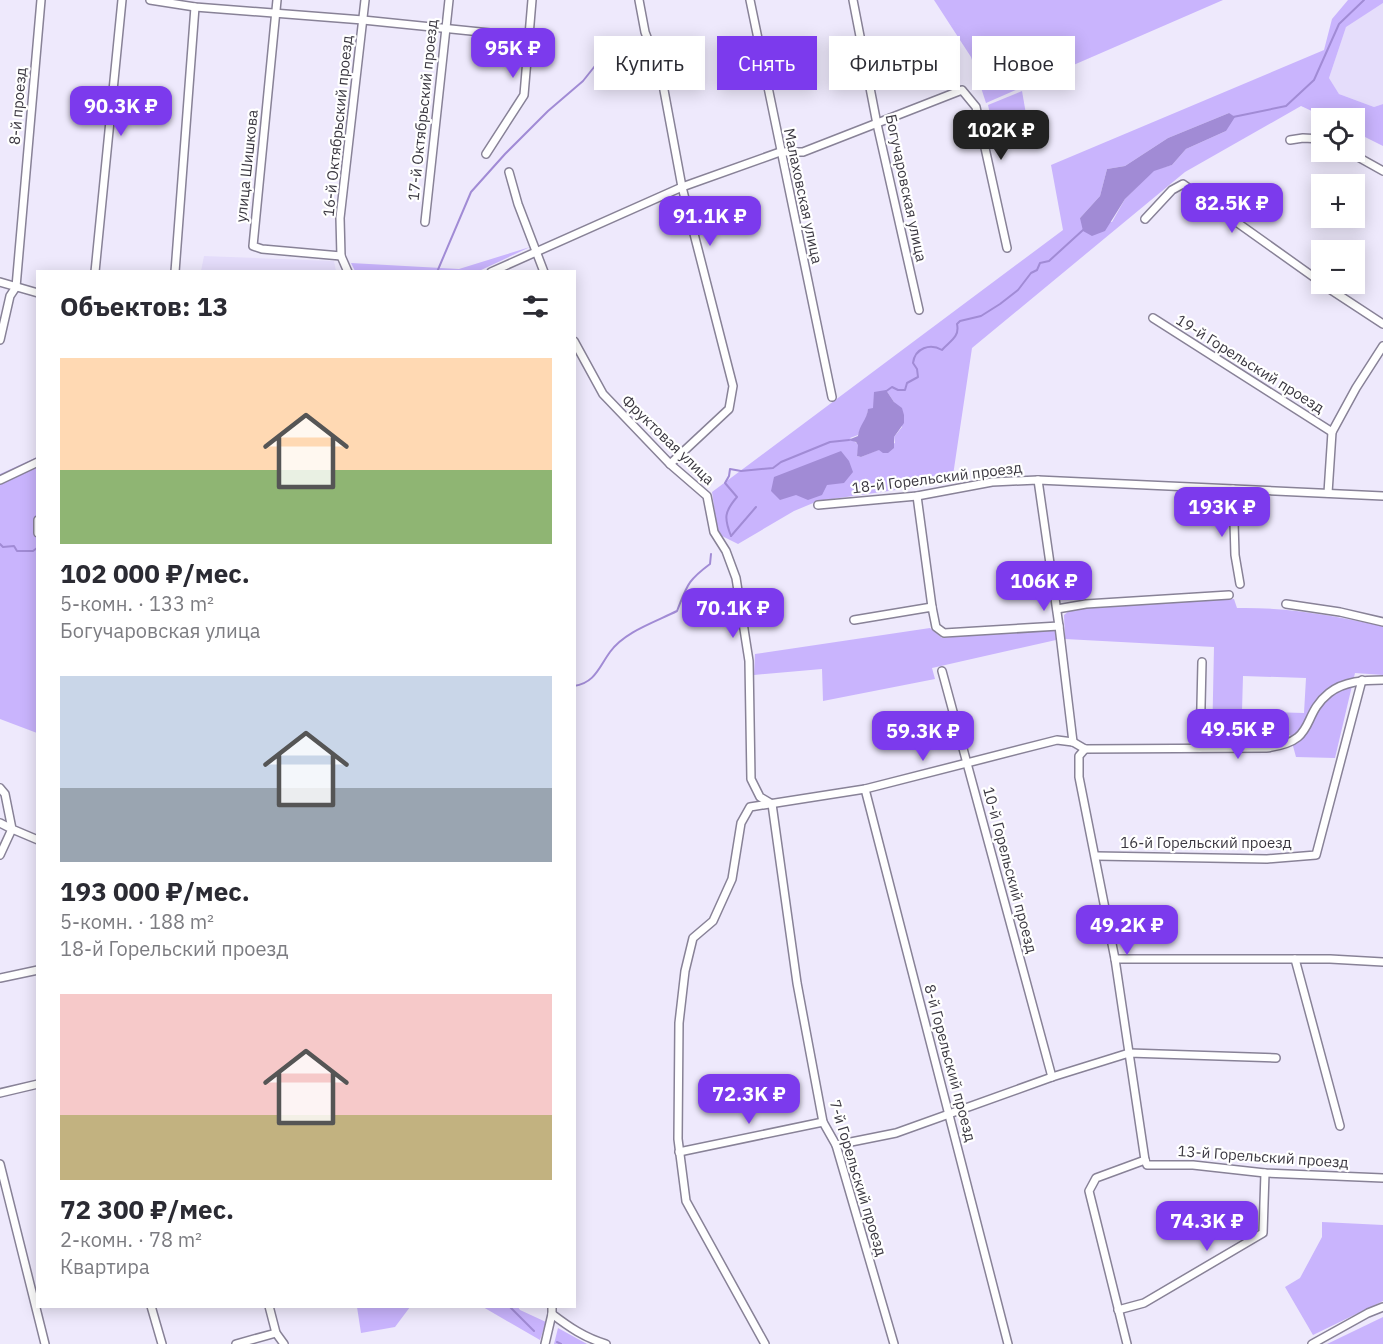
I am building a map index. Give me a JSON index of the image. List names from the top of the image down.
{
  "streets": {
    "street": [
      "8-й проезд",
      "17-й Октябрьский проезд",
      "16-й Октябрьский проезд",
      "улица Шишкова",
      "Богучаровская улица",
      "Малаховская улица",
      "19-й Горельский проезд",
      "Фруктовая улица",
      "18-й Горельский проезд",
      "16-й Горельский проезд",
      "10-й Горельский проезд",
      "8-й Горельский проезд",
      "13-й Горельский проезд",
      "7-й Горельский проезд"
    ]
  },
  "crossings": [
    ["16-й Октябрьский проезд", "улица Шишкова"],
    ["Фруктовая улица", "7-й Горельский проезд"]
  ],
  "page": {
    "price": [
      "95K ₽",
      "90.3K ₽",
      "102K ₽",
      "82.5K ₽",
      "91.1K ₽",
      "193K ₽",
      "106K ₽",
      "70.1K ₽",
      "49.5K ₽",
      "59.3K ₽",
      "49.2K ₽",
      "72.3K ₽",
      "74.3K ₽"
    ],
    "chip": [
      "Купить",
      "Снять",
      "Фильтры",
      "Новое"
    ],
    "map_buttons": ["+", "−"],
    "heading": "Объектов: 13",
    "list": [
      {
        "name": "102 000 ₽/мес.",
        "note": "5-комн. · 133 m² · Богучаровская улица"
      },
      {
        "name": "193 000 ₽/мес.",
        "note": "5-комн. · 188 m² · 18-й Горельский проезд"
      },
      {
        "name": "72 300 ₽/мес.",
        "note": "2-комн. · 78 m² · Квартира"
      }
    ]
  }
}
